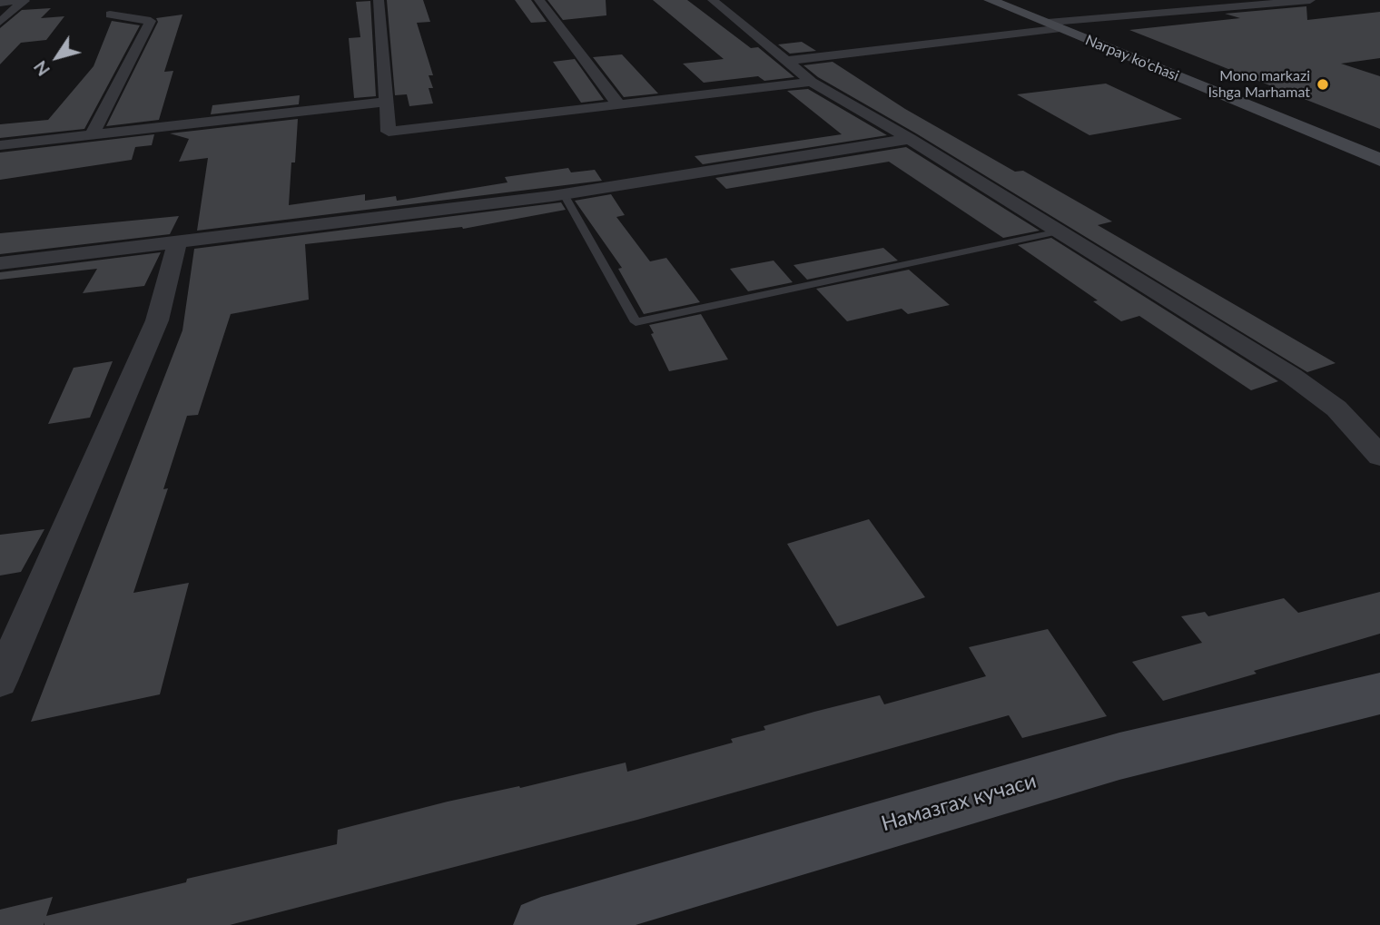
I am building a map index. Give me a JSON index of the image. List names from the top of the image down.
{
  "streets": {
    "main road": ["Narpay ko'chasi", "Намазгах кучаси"]
  },
  "places": ["Mono markazi Ishga Marhamat"],
  "north": "bottom left"
}
